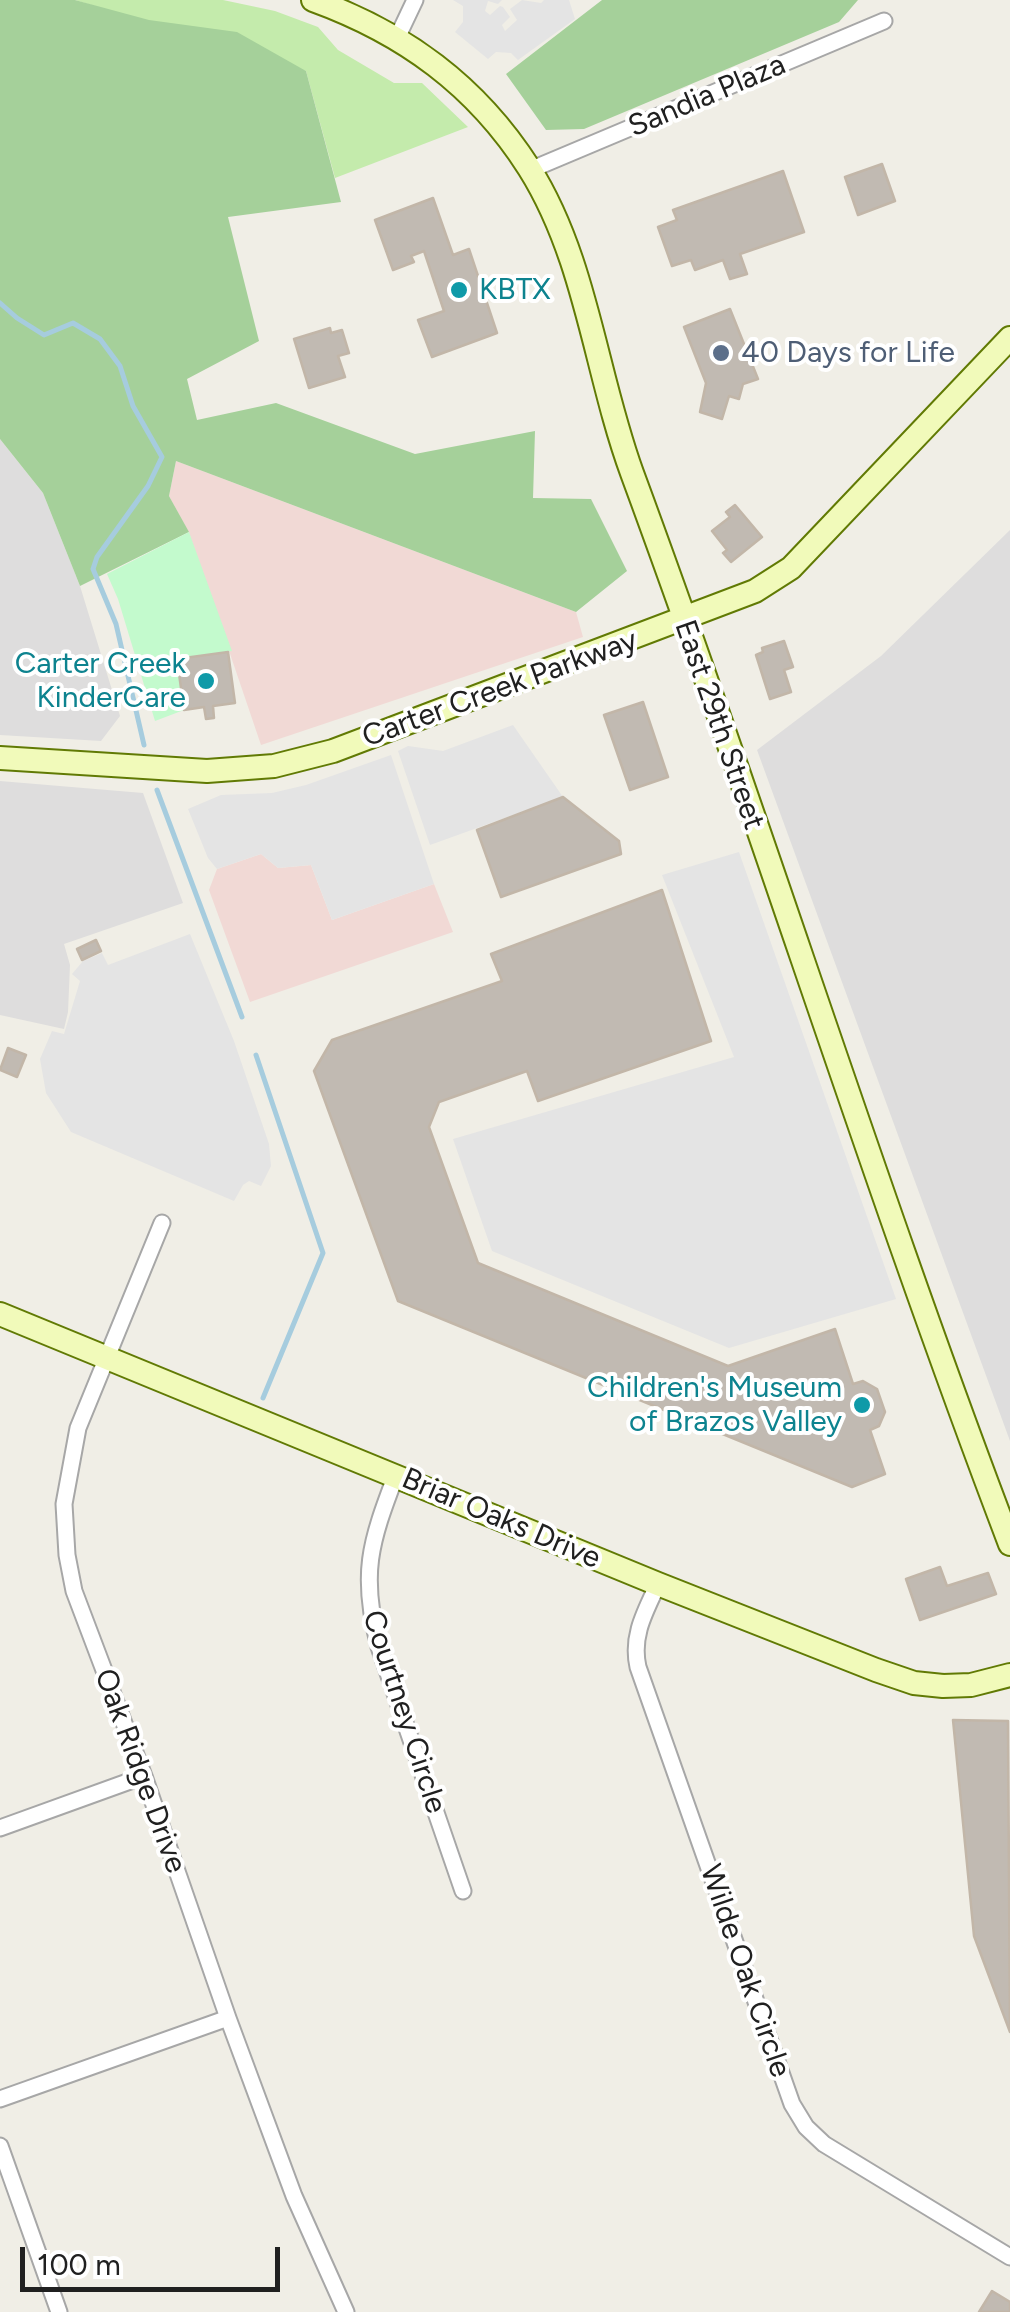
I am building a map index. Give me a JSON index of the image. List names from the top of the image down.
{
  "streets": {
    "street": [
      "Sandia Plaza",
      "Carter Creek Parkway",
      "East 29th Street",
      "Briar Oaks Drive",
      "Courtney Circle",
      "Oak Ridge Drive",
      "Wilde Oak Circle"
    ]
  },
  "crossings": [
    ["Sandia Plaza", "East 29th Street"],
    ["Carter Creek Parkway", "East 29th Street"],
    ["Briar Oaks Drive", "Courtney Circle"],
    ["Briar Oaks Drive", "Oak Ridge Drive"],
    ["Briar Oaks Drive", "Wilde Oak Circle"]
  ],
  "places": [
    "KBTX",
    "40 Days for Life",
    "Carter Creek KinderCare",
    "Children's Museum of Brazos Valley"
  ],
  "scale_bar": "100 m"
}
